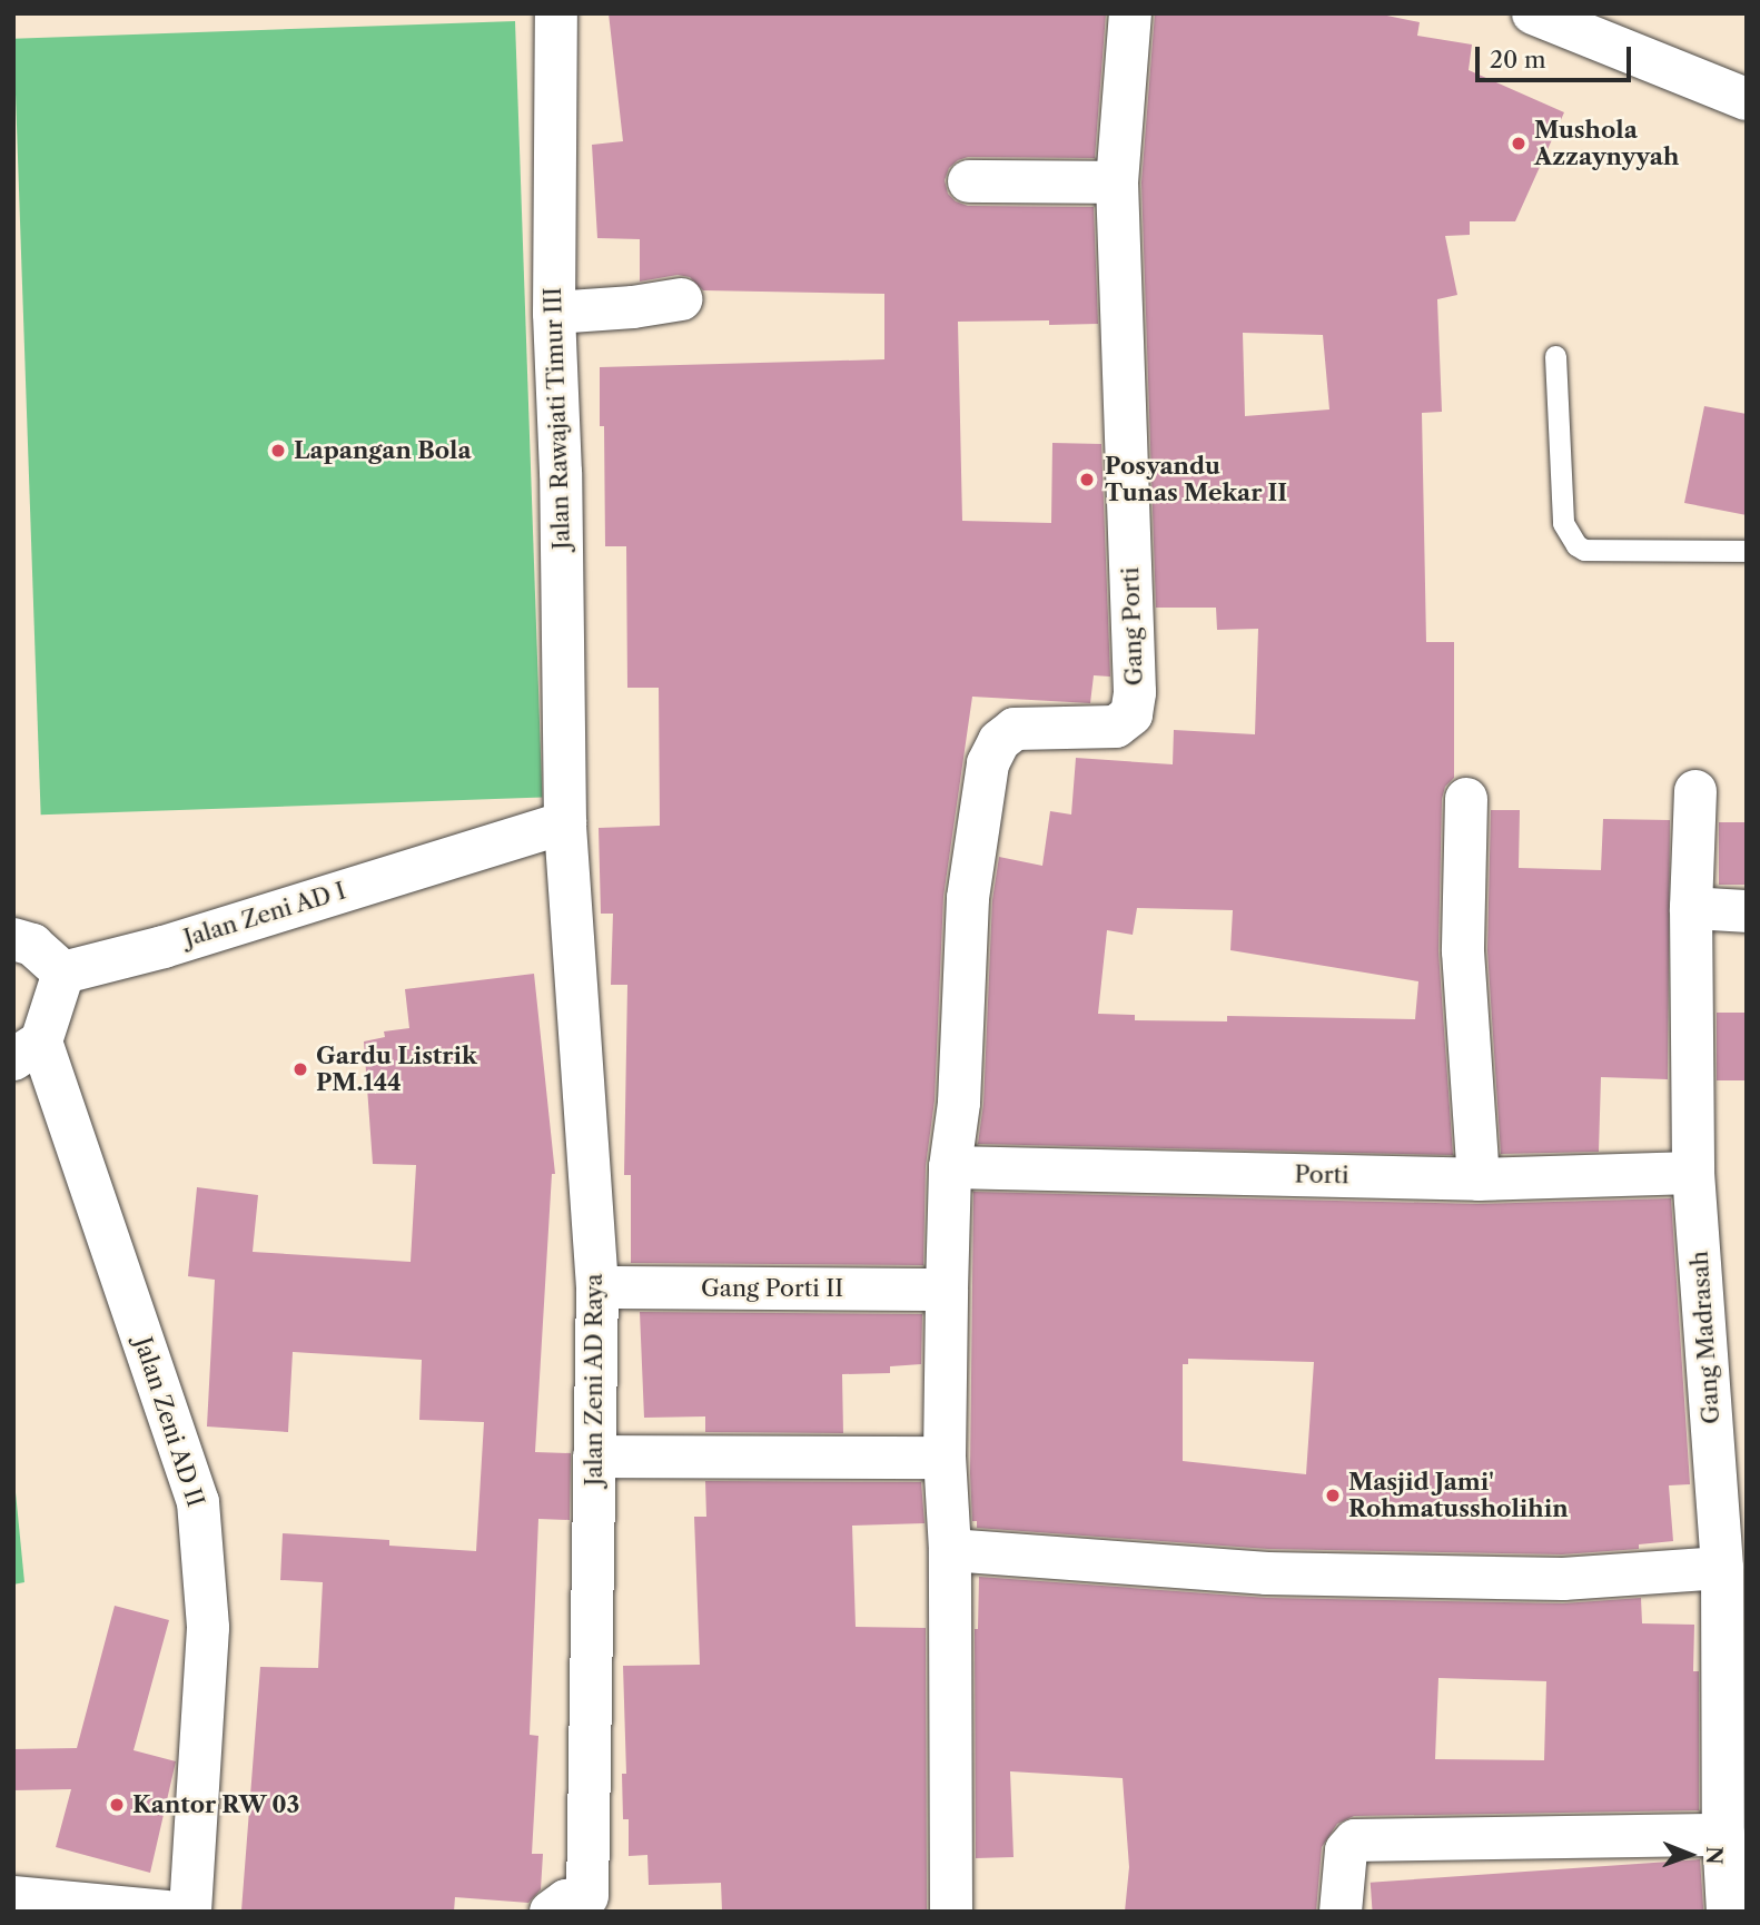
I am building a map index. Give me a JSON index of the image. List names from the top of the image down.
{
  "streets": {
    "street": [
      "Jalan Rawajati Timur III",
      "Gang Porti",
      "Jalan Zeni AD I",
      "Porti",
      "Gang Porti II",
      "Gang Madrasah",
      "Jalan Zeni AD Raya",
      "Jalan Zeni AD II"
    ]
  },
  "crossings": [
    ["Jalan Rawajati Timur III", "Jalan Zeni AD I"],
    ["Jalan Rawajati Timur III", "Jalan Zeni AD Raya"],
    ["Gang Porti", "Porti"],
    ["Jalan Zeni AD I", "Jalan Zeni AD Raya"],
    ["Porti", "Gang Madrasah"],
    ["Gang Porti II", "Jalan Zeni AD Raya"]
  ],
  "places": [
    "Mushola Azzaynyyah",
    "Lapangan Bola",
    "Posyandu Tunas Mekar II",
    "Gardu Listrik PM.144",
    "Masjid Jami' Rohmatussholihin",
    "Kantor RW 03"
  ],
  "scale_bar": "20 m",
  "north": "right"
}
